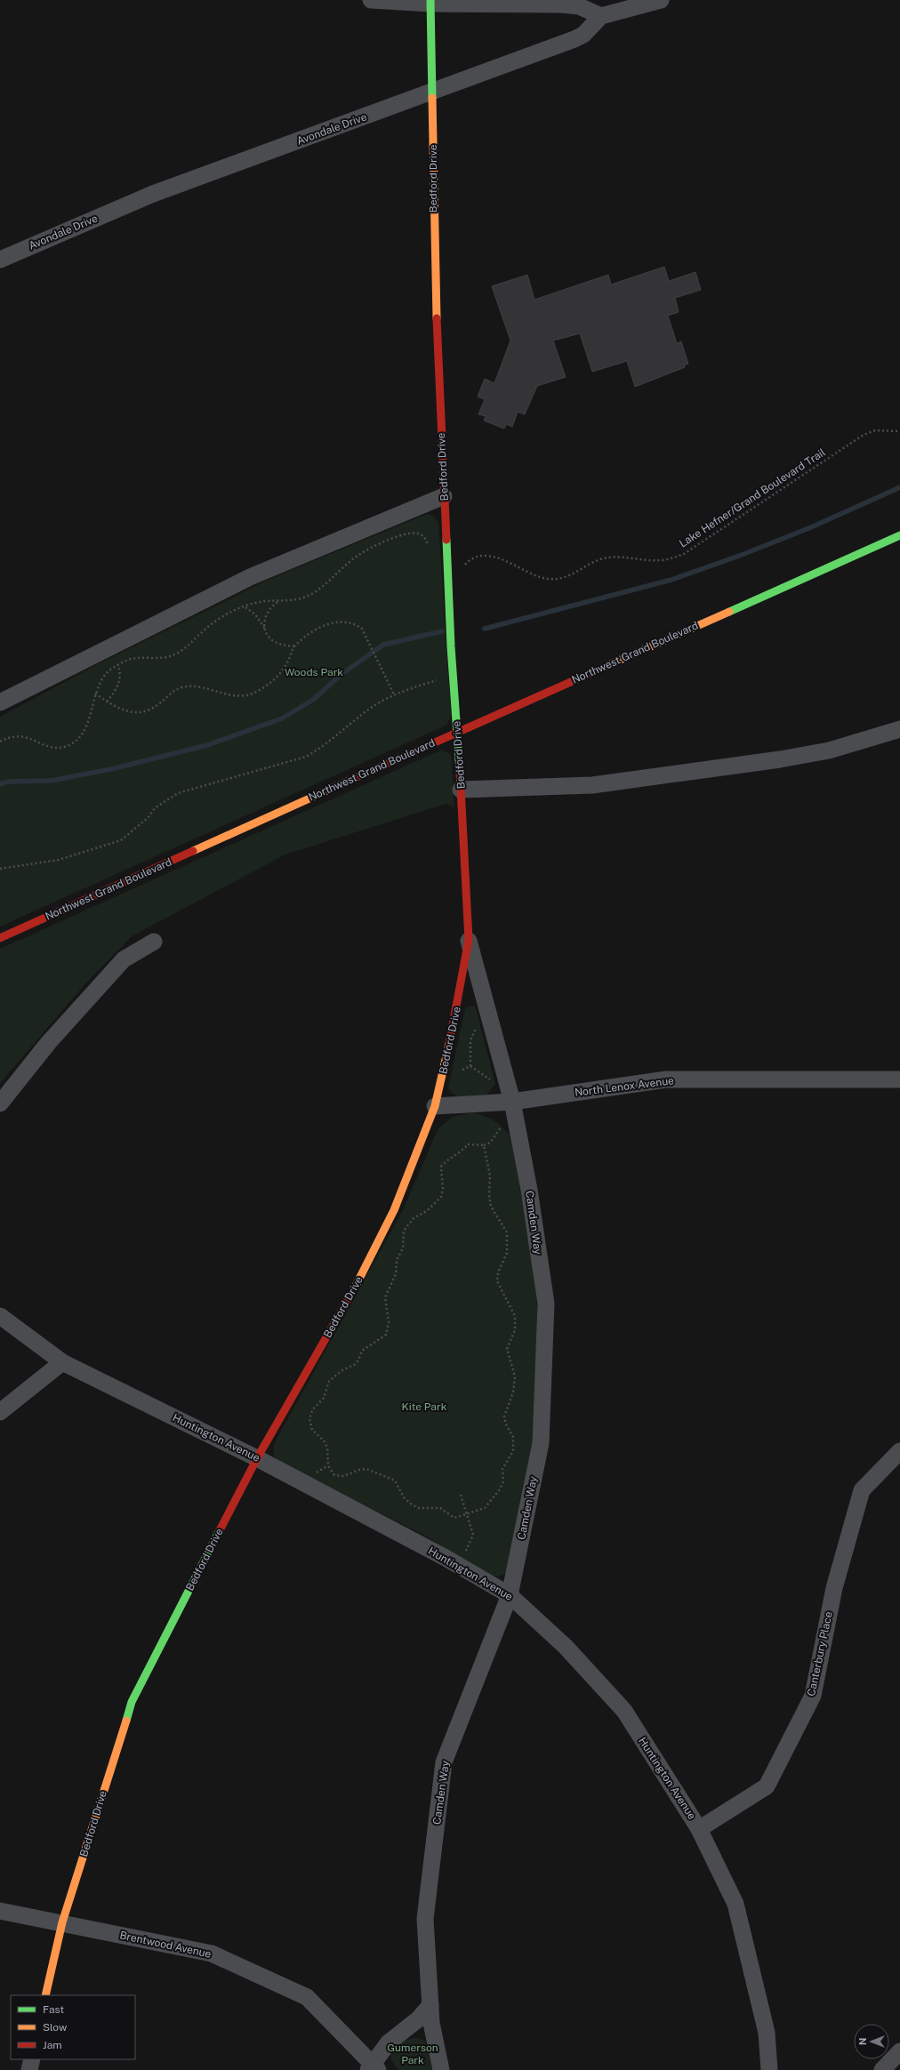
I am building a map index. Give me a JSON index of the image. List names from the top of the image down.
{
  "streets": {
    "street": [
      "Avondale Drive",
      "Bedford Drive",
      "Northwest Grand Boulevard",
      "North Lenox Avenue",
      "Camden Way",
      "Huntington Avenue",
      "Canterbury Place",
      "Brentwood Avenue"
    ],
    "path": ["Lake Hefner/Grand Boulevard Trail"]
  },
  "crossings": [
    ["Avondale Drive", "Bedford Drive"],
    ["Bedford Drive", "Northwest Grand Boulevard"],
    ["Bedford Drive", "North Lenox Avenue"],
    ["Bedford Drive", "Camden Way"],
    ["Bedford Drive", "Huntington Avenue"],
    ["Bedford Drive", "Brentwood Avenue"],
    ["North Lenox Avenue", "Camden Way"],
    ["Camden Way", "Huntington Avenue"],
    ["Huntington Avenue", "Canterbury Place"]
  ],
  "parks": ["Woods Park", "Kite Park", "Gumerson Park"],
  "legend": ["Fast", "Slow", "Jam"],
  "north": "left"
}
